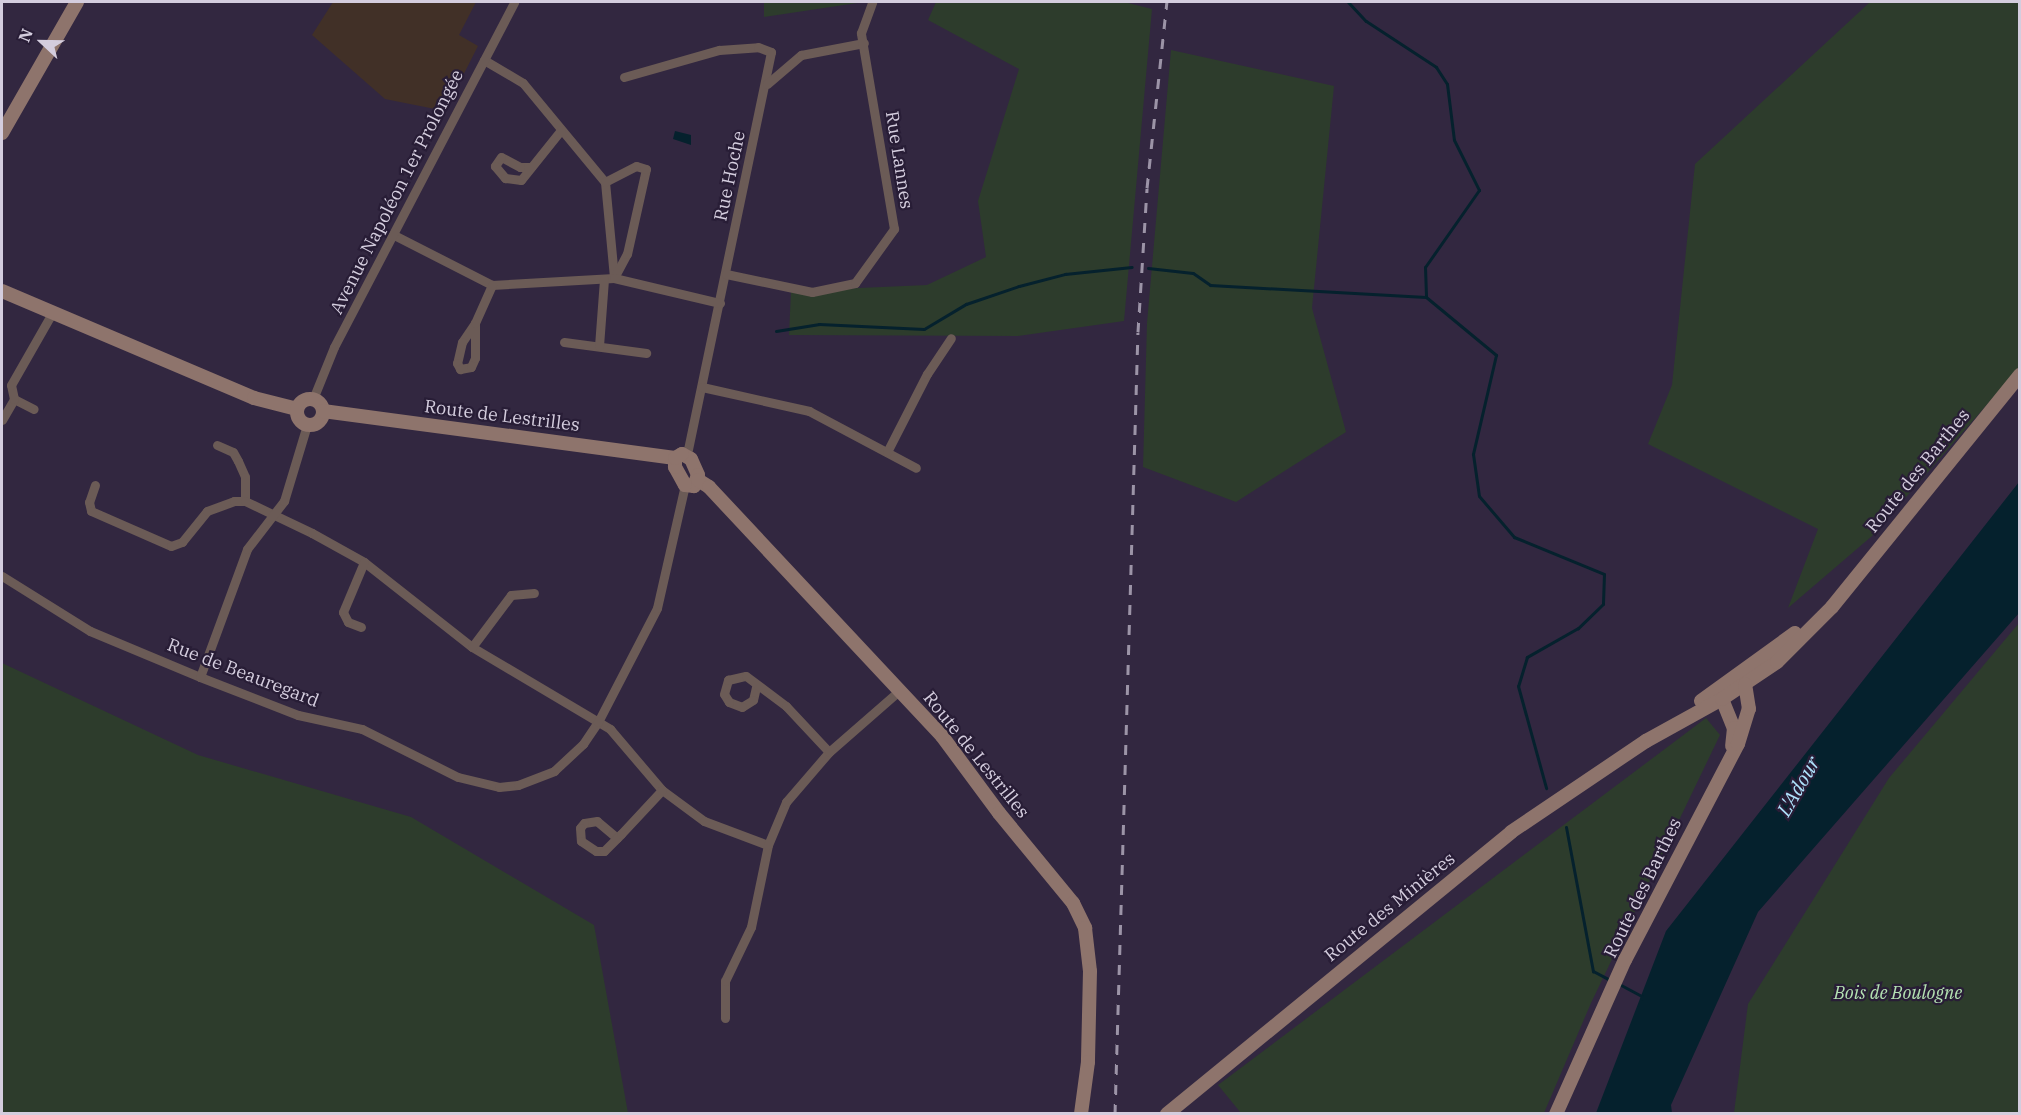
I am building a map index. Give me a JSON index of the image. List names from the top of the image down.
{
  "streets": {
    "street": [
      "Rue Lannes",
      "Rue Hoche",
      "Avenue Napoléon 1er Prolongée",
      "Route de Lestrilles",
      "Route des Barthes",
      "Rue de Beauregard",
      "Route des Minières"
    ]
  },
  "crossings": [
    ["Rue Lannes", "Rue Hoche"],
    ["Rue Hoche", "Route de Lestrilles"],
    ["Avenue Napoléon 1er Prolongée", "Route de Lestrilles"],
    ["Route de Lestrilles", "Rue de Beauregard"],
    ["Route des Barthes", "Route des Minières"]
  ],
  "water": ["L'Adour"],
  "parks": ["Bois de Boulogne"],
  "north": "left"
}
